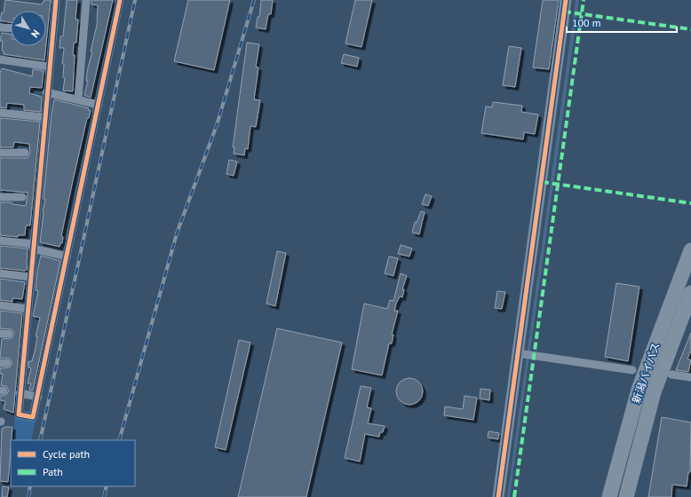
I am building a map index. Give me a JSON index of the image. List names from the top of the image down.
{
  "streets": {
    "highway": ["新潟バイパス"]
  },
  "legend": ["Cycle path", "Path"],
  "scale_bar": "100 m",
  "north": "bottom right"
}
